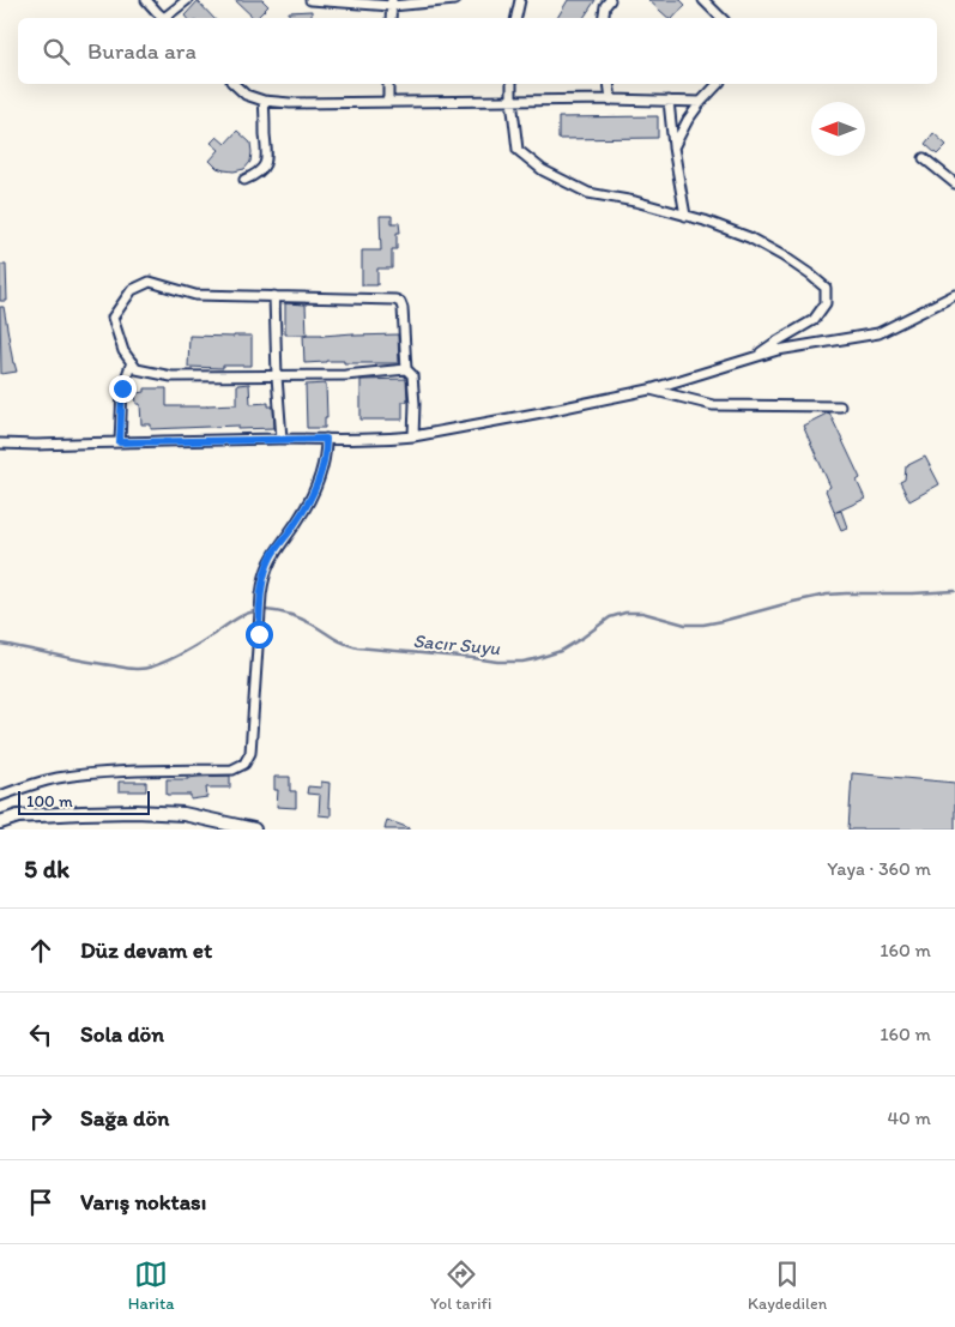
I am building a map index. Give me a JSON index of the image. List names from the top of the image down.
{
  "water": ["Sacır Suyu"],
  "scale_bar": "100 m",
  "north": "left",
  "page": {
    "search": "Burada ara",
    "scale": "100 m",
    "heading": ["5 dk", "Yaya · 360 m"],
    "list": [
      ["Düz devam et", "160 m"],
      ["Sola dön", "160 m"],
      ["Sağa dön", "40 m"],
      "Varış noktası"
    ],
    "nav": ["Harita", "Yol tarifi", "Kaydedilen"]
  }
}
